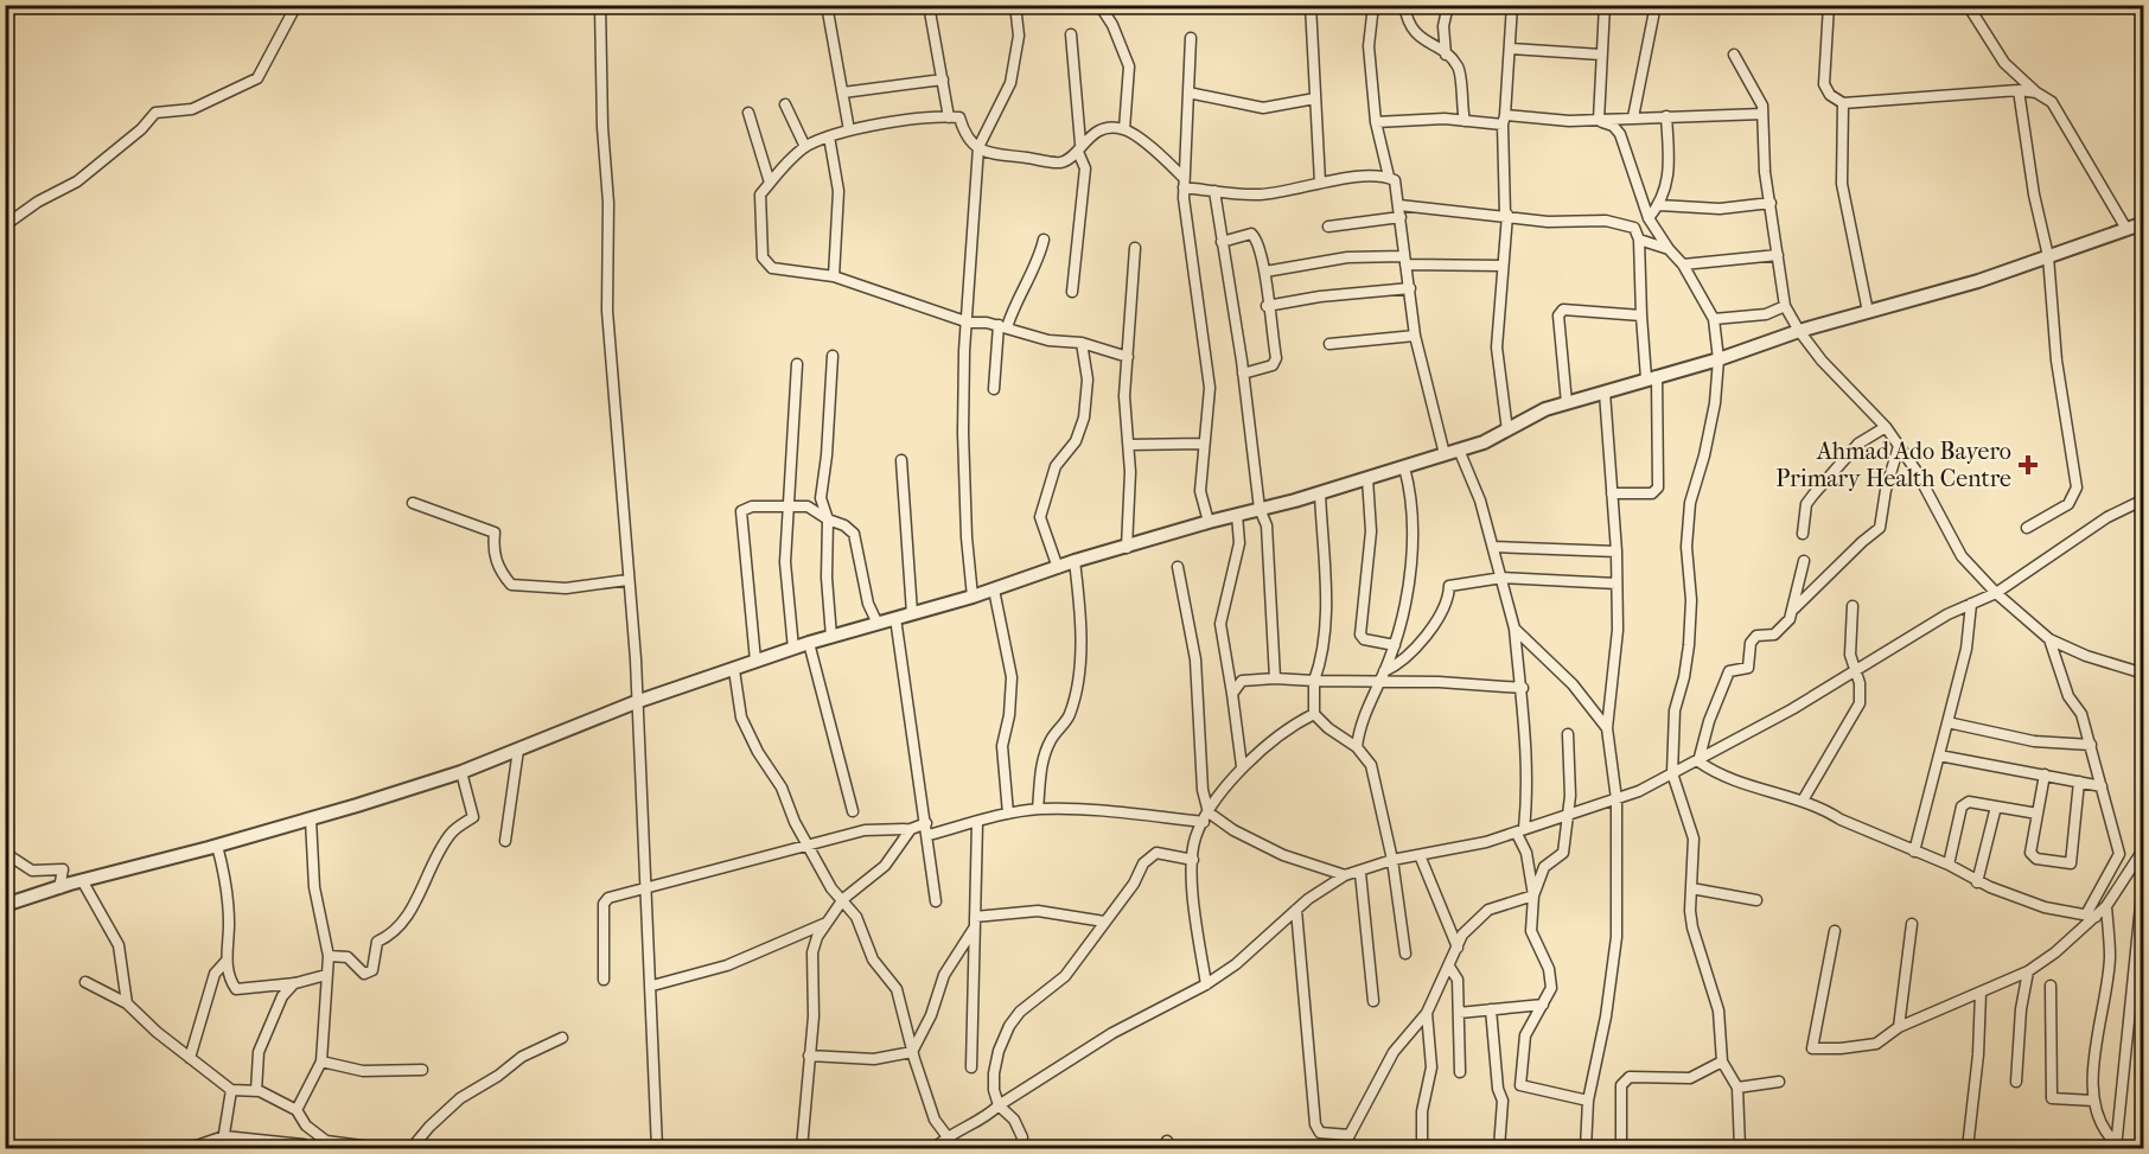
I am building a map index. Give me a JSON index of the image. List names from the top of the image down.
{
  "places": {
    "health": ["Ahmad Ado Bayero Primary Health Centre"]
  }
}
